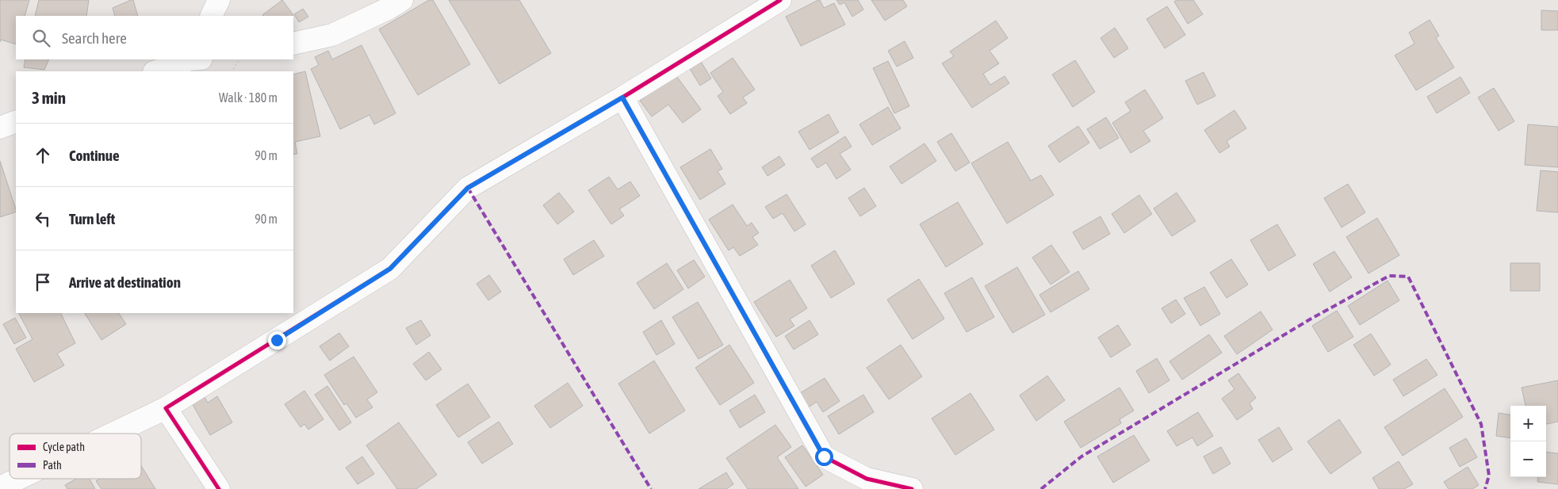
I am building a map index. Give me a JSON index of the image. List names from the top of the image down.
{
  "legend": ["Cycle path", "Path"],
  "page": {
    "search": "Search here",
    "heading": ["3 min", "Walk · 180 m"],
    "list": [
      ["Continue", "90 m"],
      ["Turn left", "90 m"],
      "Arrive at destination"
    ],
    "map_buttons": ["+", "−"]
  }
}
